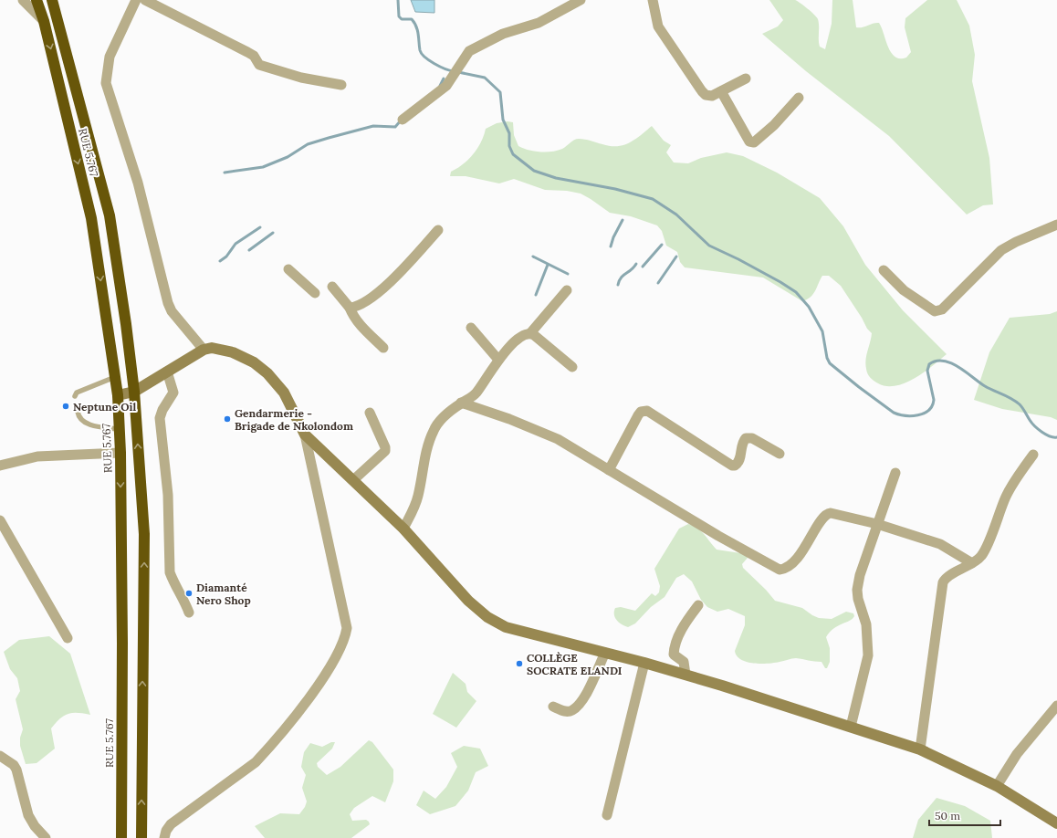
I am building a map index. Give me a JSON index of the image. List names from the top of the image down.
{
  "streets": {
    "highway": ["RUE 5.767"]
  },
  "places": [
    "Neptune Oil",
    "Gendarmerie - Brigade de Nkolondom",
    "Diamanté Nero Shop",
    "COLLÈGE SOCRATE ELANDI"
  ],
  "scale_bar": "50 m"
}
